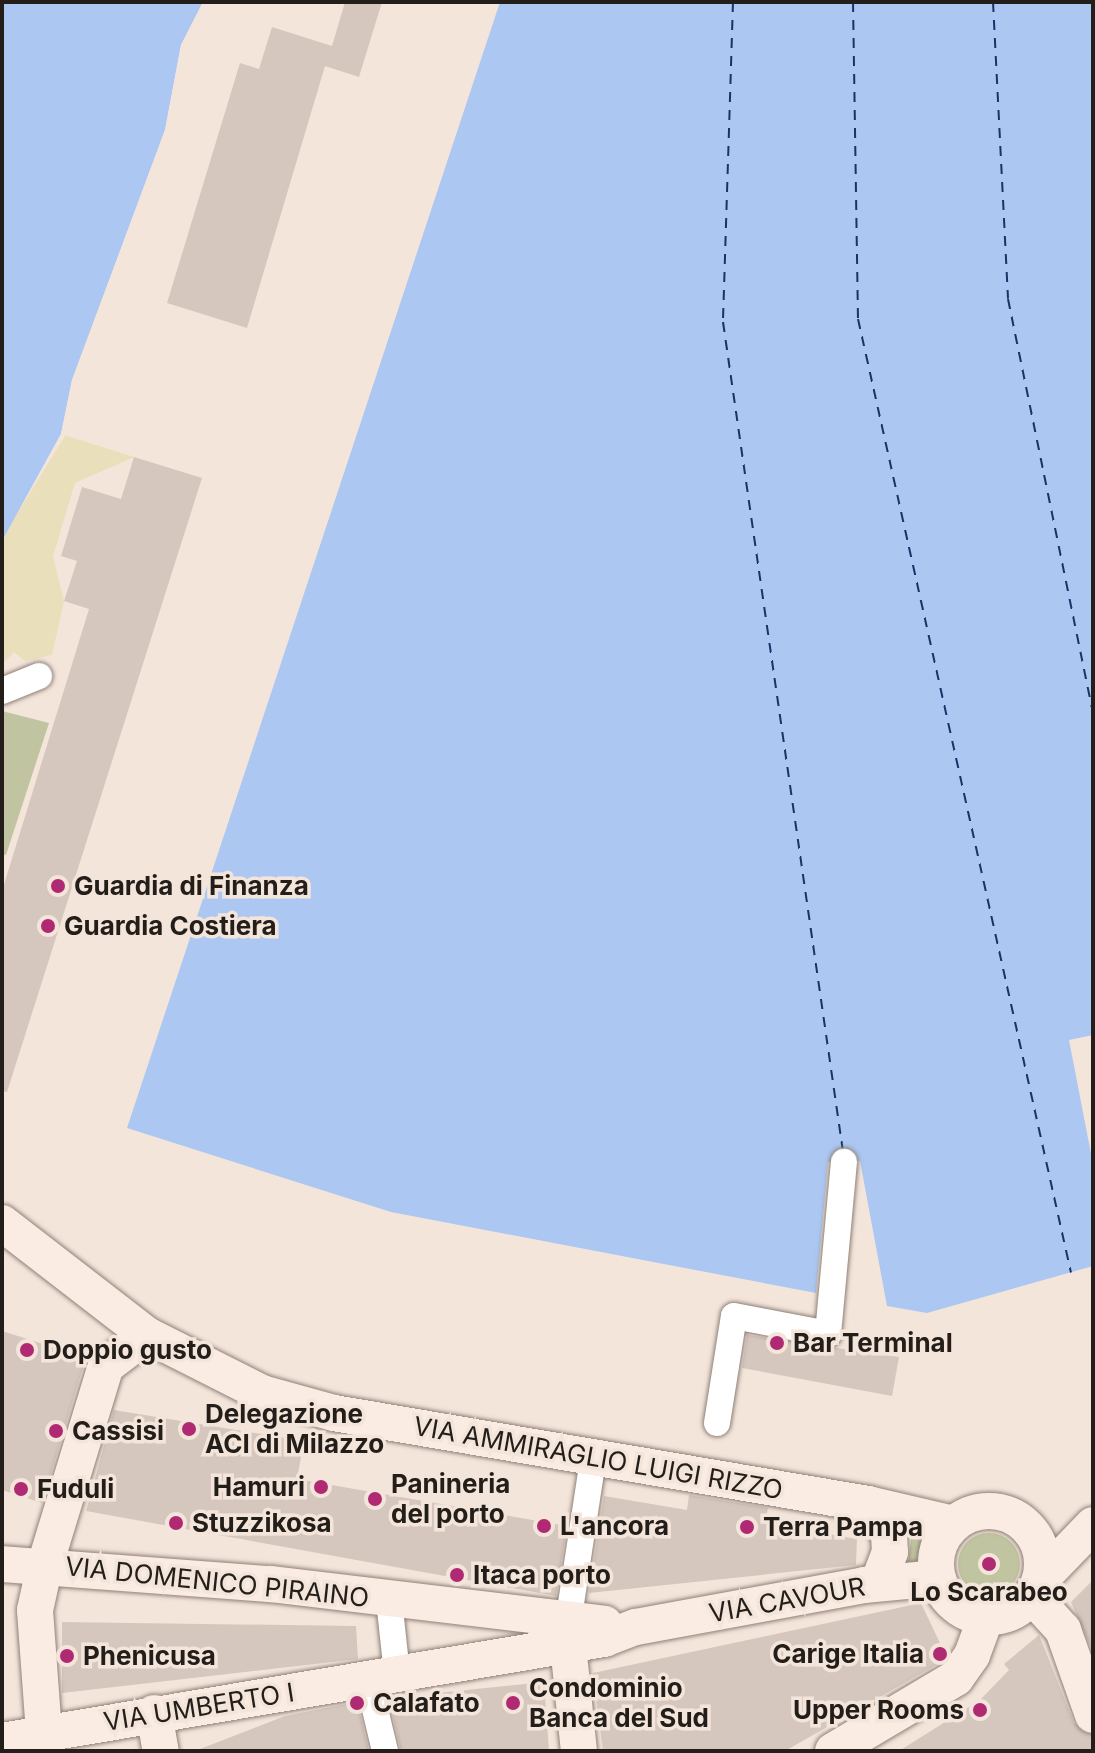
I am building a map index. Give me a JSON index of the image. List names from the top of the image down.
{
  "streets": {
    "street": [
      "VIA AMMIRAGLIO LUIGI RIZZO",
      "VIA DOMENICO PIRAINO",
      "VIA CAVOUR",
      "VIA UMBERTO I"
    ]
  },
  "crossings": [
    ["VIA AMMIRAGLIO LUIGI RIZZO", "VIA CAVOUR"],
    ["VIA DOMENICO PIRAINO", "VIA CAVOUR"],
    ["VIA DOMENICO PIRAINO", "VIA UMBERTO I"],
    ["VIA CAVOUR", "VIA UMBERTO I"]
  ],
  "places": [
    "Guardia di Finanza",
    "Guardia Costiera",
    "Bar Terminal",
    "Doppio gusto",
    "Delegazione ACI di Milazzo",
    "Cassisi",
    "Hamuri",
    "Fuduli",
    "Panineria del porto",
    "Stuzzikosa",
    "L'ancora",
    "Terra Pampa",
    "Lo Scarabeo",
    "Itaca porto",
    "Carige Italia",
    "Phenicusa",
    "Calafato",
    "Condominio Banca del Sud",
    "Upper Rooms"
  ]
}
